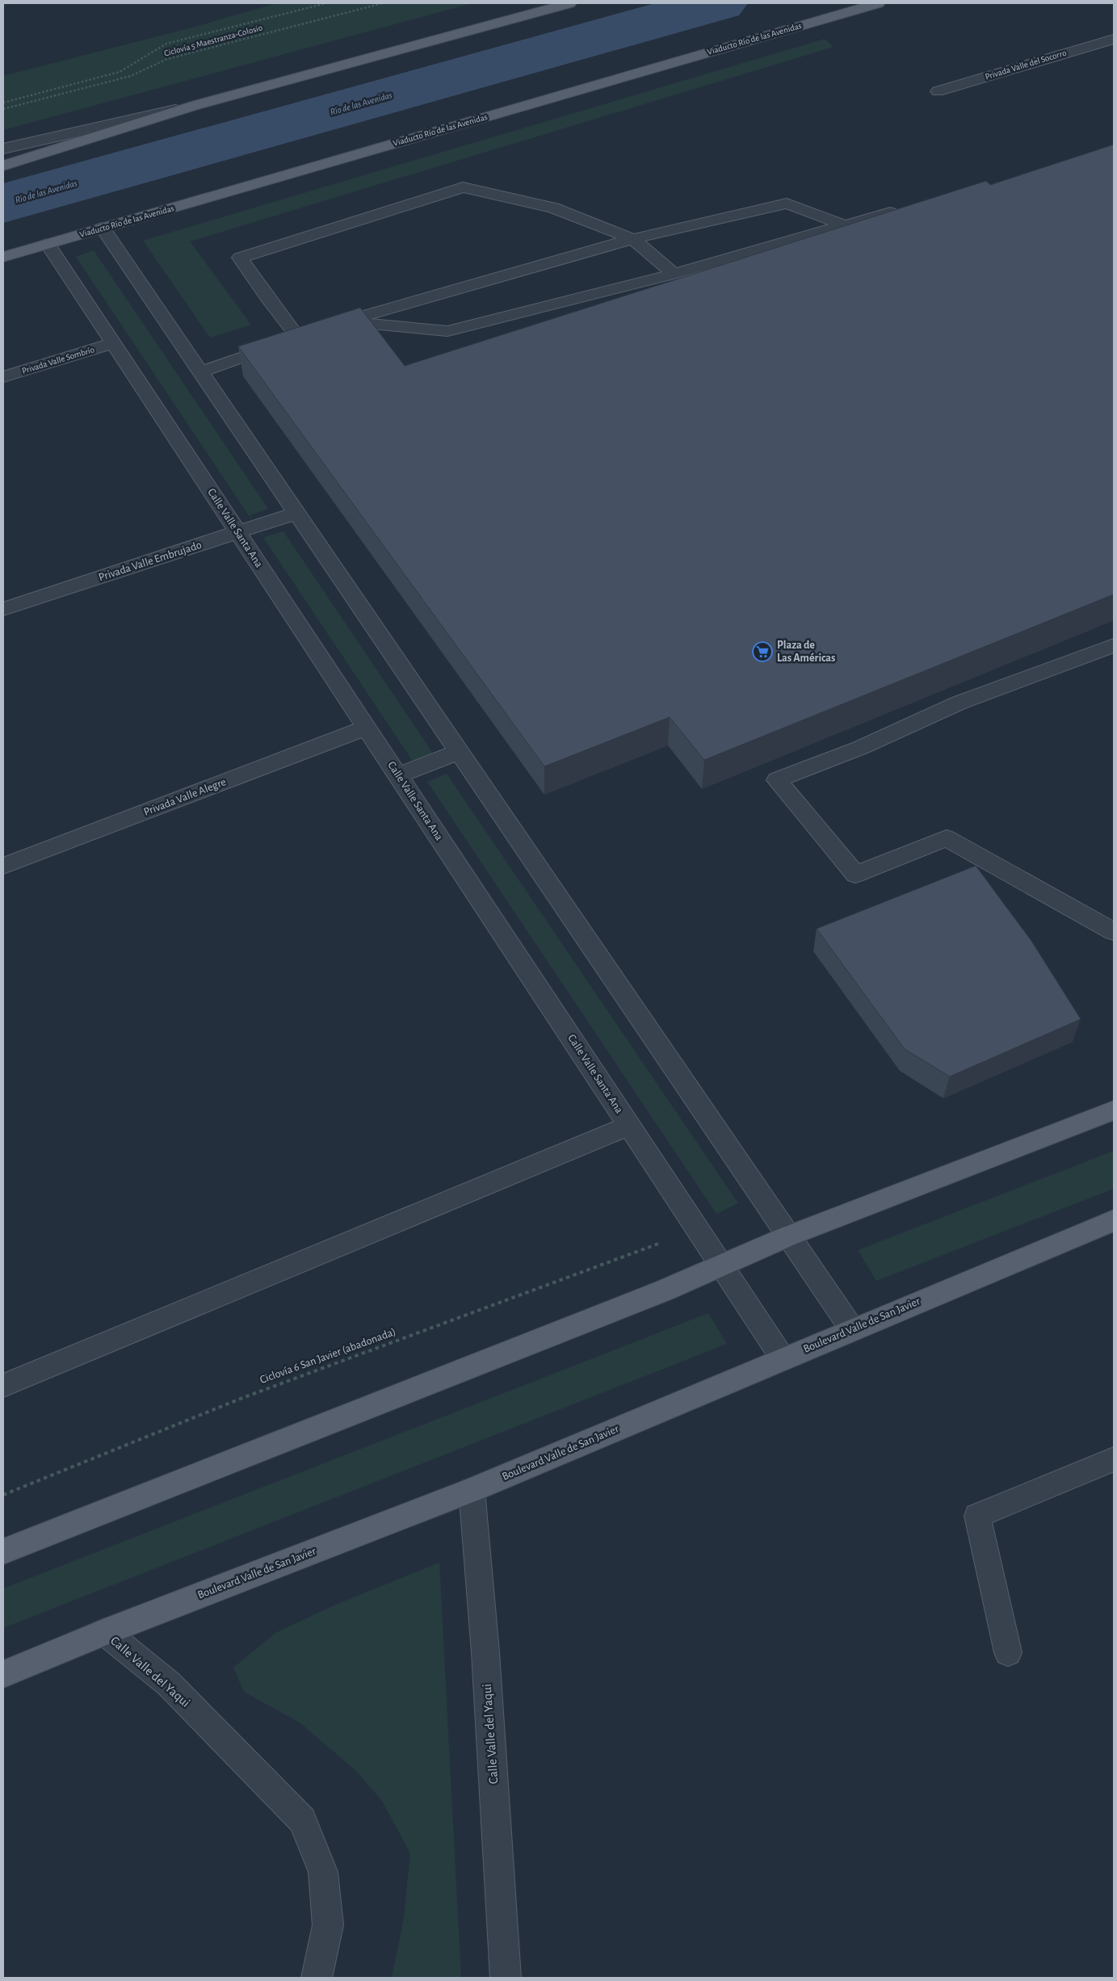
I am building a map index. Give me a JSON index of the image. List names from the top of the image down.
{
  "streets": {
    "main road": ["Viaducto Río de las Avenidas", "Boulevard Valle de San Javier"],
    "street": [
      "Privada Valle del Socorro",
      "Privada Valle Sombrío",
      "Calle Valle Santa Ana",
      "Privada Valle Embrujado",
      "Privada Valle Alegre",
      "Calle Valle del Yaqui"
    ],
    "path": ["Ciclovía 5 Maestranza-Colosio", "Ciclovía 6 San Javier (abadonada)"]
  },
  "crossings": [
    ["Viaducto Río de las Avenidas", "Calle Valle Santa Ana"],
    ["Privada Valle Sombrío", "Calle Valle Santa Ana"],
    ["Calle Valle Santa Ana", "Privada Valle Embrujado"],
    ["Calle Valle Santa Ana", "Privada Valle Alegre"],
    ["Calle Valle Santa Ana", "Boulevard Valle de San Javier"],
    ["Boulevard Valle de San Javier", "Calle Valle del Yaqui"]
  ],
  "water": ["Río de las Avenidas"],
  "places": {
    "supermarket": ["Plaza de Las Américas"]
  }
}
